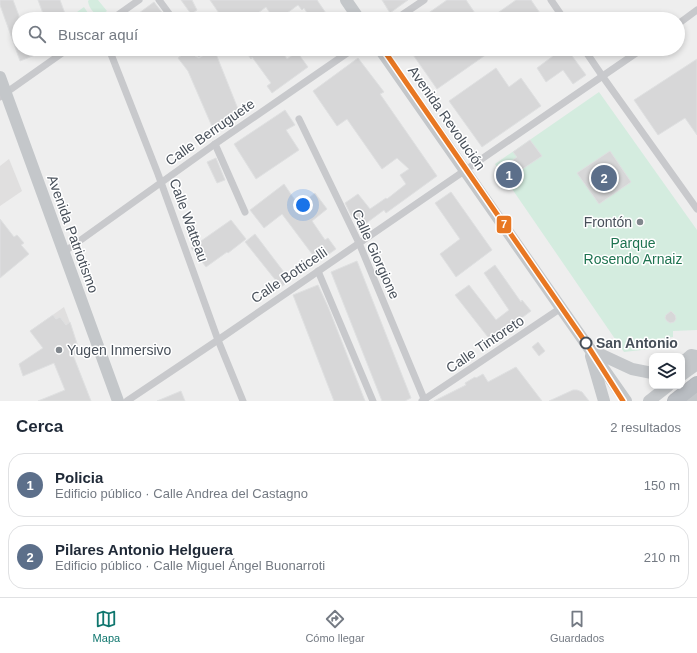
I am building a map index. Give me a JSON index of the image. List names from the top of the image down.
{
  "streets": {
    "main road": ["Avenida Revolución", "Avenida Patriotismo"],
    "street": [
      "Calle Berruguete",
      "Calle Watteau",
      "Calle Giorgione",
      "Calle Botticelli",
      "Calle Tintoreto"
    ]
  },
  "crossings": [
    ["Avenida Revolución", "Calle Botticelli"],
    ["Avenida Revolución", "Calle Tintoreto"],
    ["Calle Berruguete", "Calle Watteau"],
    ["Calle Berruguete", "Avenida Patriotismo"],
    ["Calle Watteau", "Calle Botticelli"],
    ["Calle Giorgione", "Calle Botticelli"],
    ["Calle Giorgione", "Calle Tintoreto"]
  ],
  "parks": ["Parque Rosendo Arnaiz"],
  "places": ["Frontón", "San Antonio", "Yugen Inmersivo"],
  "lines": ["transit line 7"],
  "page": {
    "search": "Buscar aquí",
    "pins": ["1", "2"],
    "heading": ["Cerca", "2 resultados"],
    "list": [
      {
        "mark": "1",
        "name": "Policia",
        "note": "Edificio público · Calle Andrea del Castagno",
        "value": "150 m"
      },
      {
        "mark": "2",
        "name": "Pilares Antonio Helguera",
        "note": "Edificio público · Calle Miguel Ángel Buonarroti",
        "value": "210 m"
      }
    ],
    "nav": ["Mapa", "Cómo llegar", "Guardados"]
  }
}
